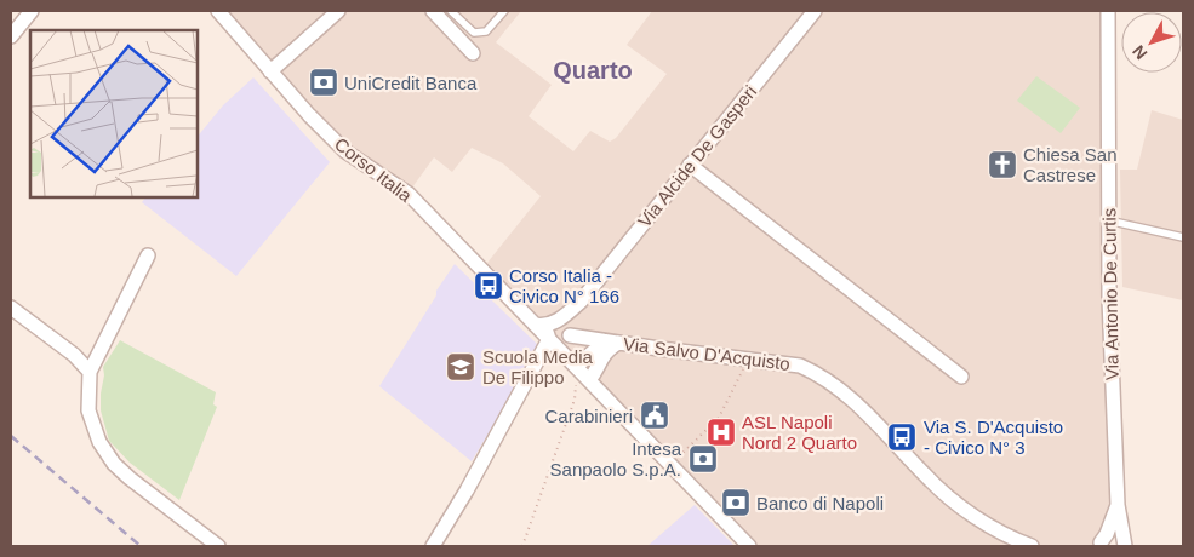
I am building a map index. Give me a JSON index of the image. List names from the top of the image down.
{
  "streets": {
    "street": [
      "Via Alcide De Gasperi",
      "Corso Italia",
      "Via Antonio De Curtis",
      "Via Salvo D'Acquisto"
    ]
  },
  "crossings": [
    ["Via Alcide De Gasperi", "Corso Italia"],
    ["Via Alcide De Gasperi", "Via Salvo D'Acquisto"],
    ["Corso Italia", "Via Salvo D'Acquisto"]
  ],
  "districts": ["Quarto"],
  "places": {
    "bank": ["UniCredit Banca", "Intesa Sanpaolo S.p.A.", "Banco di Napoli"],
    "church": ["Chiesa San Castrese"],
    "bus stop": ["Corso Italia - Civico N° 166", "Via S. D'Acquisto - Civico N° 3"],
    "school or university": ["Scuola Media De Filippo"],
    "public building": ["Carabinieri"],
    "hospital": ["ASL Napoli Nord 2 Quarto"]
  },
  "north": "bottom left"
}
